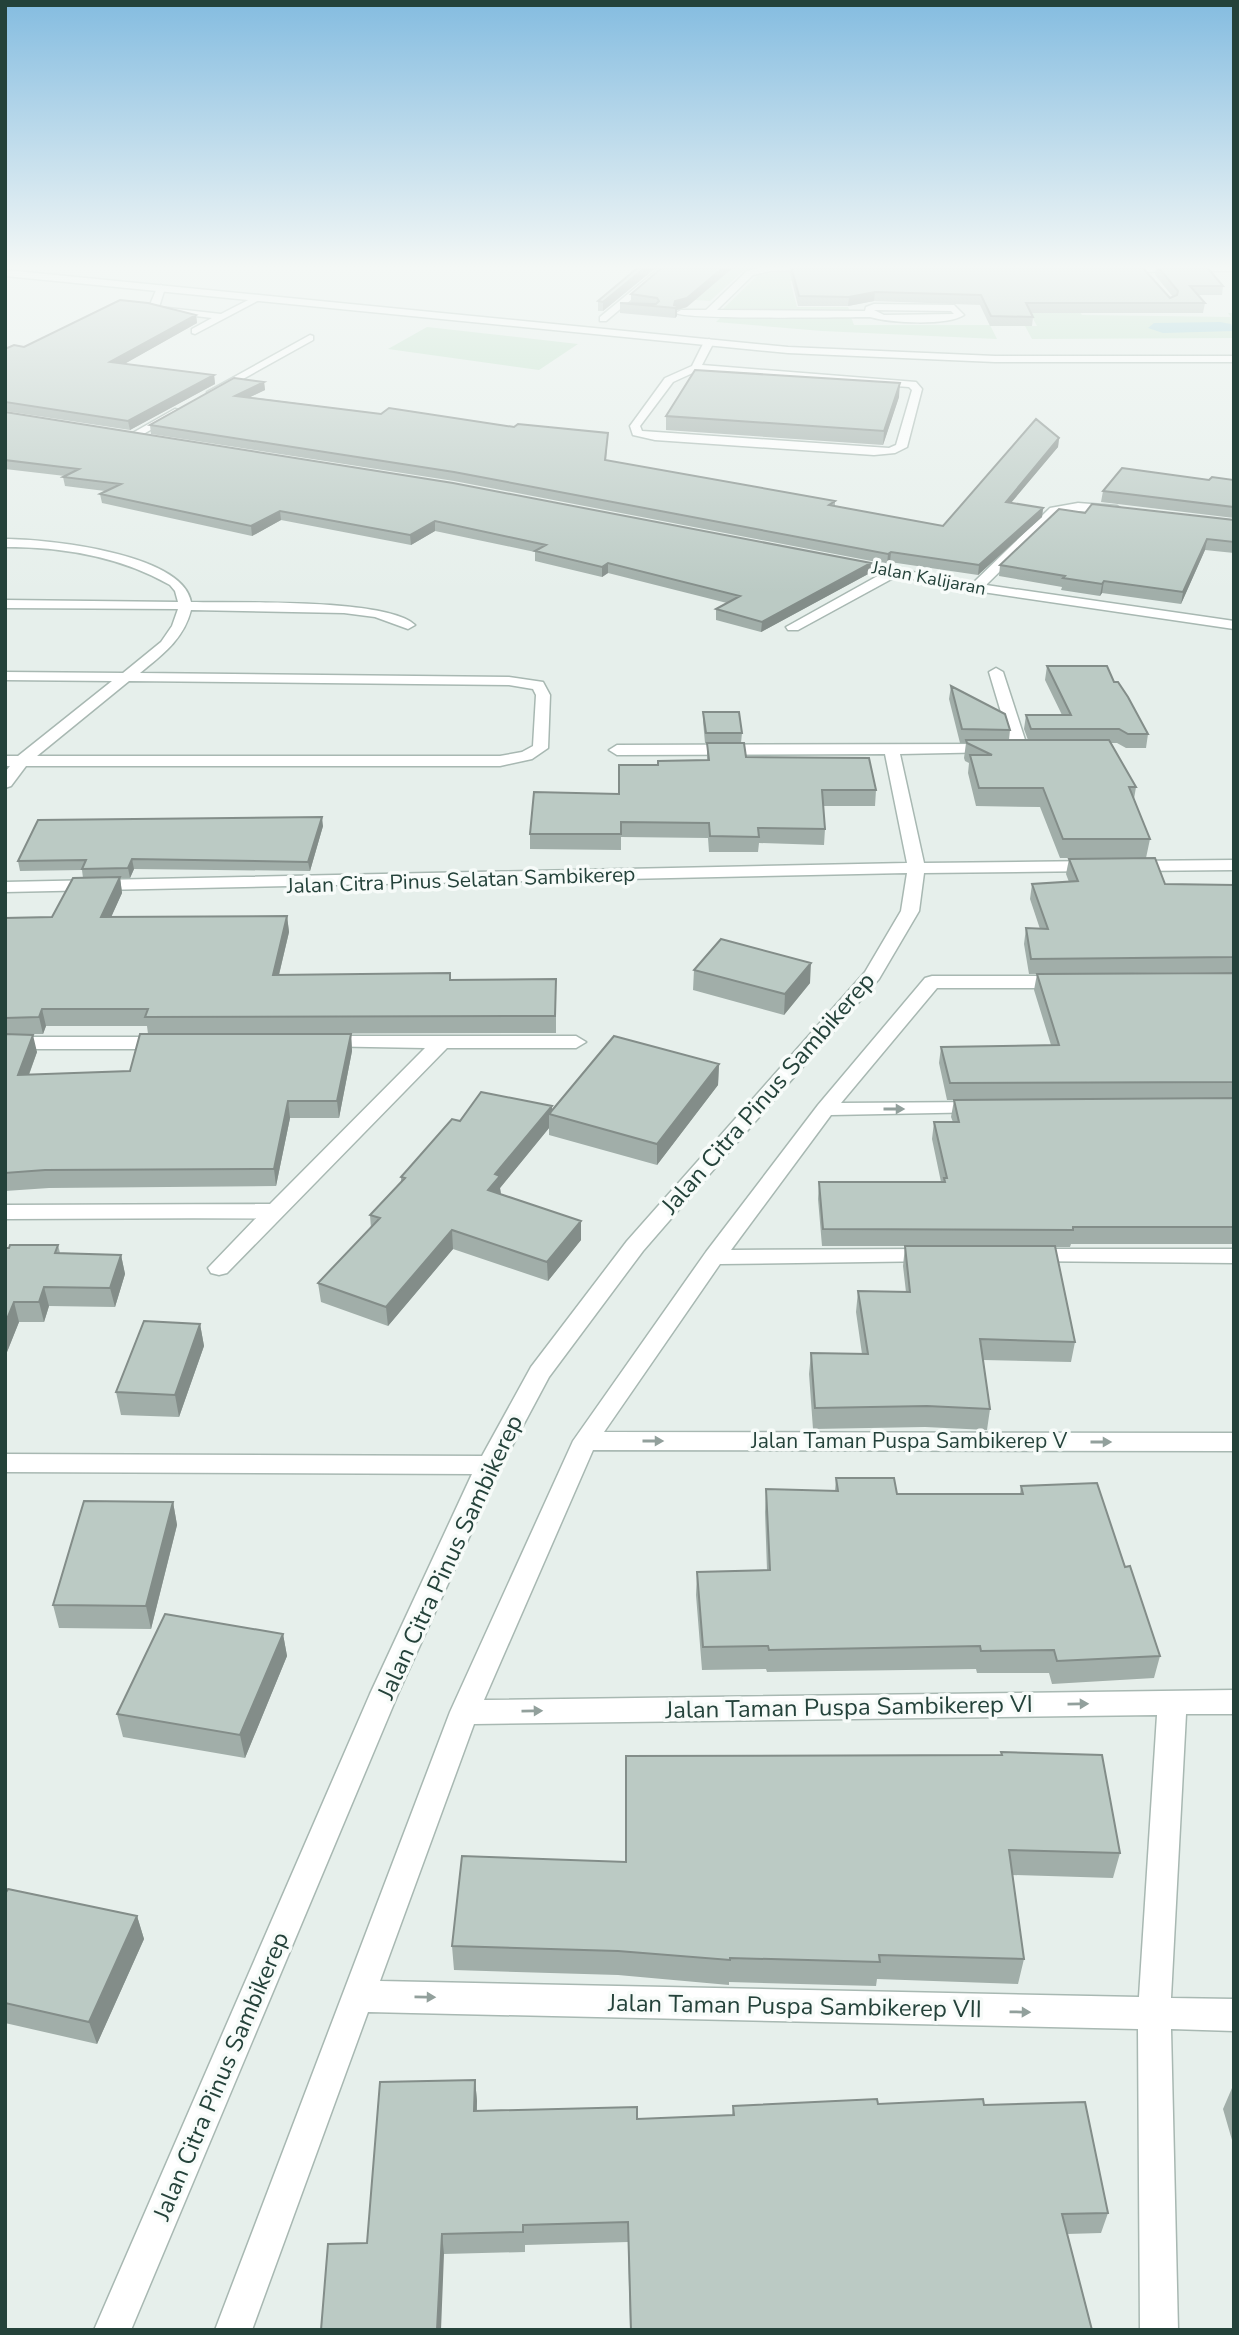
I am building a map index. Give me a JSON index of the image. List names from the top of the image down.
{
  "streets": {
    "street": [
      "Jalan Kalijaran",
      "Jalan Citra Pinus Selatan Sambikerep",
      "Jalan Citra Pinus Sambikerep",
      "Jalan Taman Puspa Sambikerep V",
      "Jalan Taman Puspa Sambikerep VI",
      "Jalan Taman Puspa Sambikerep VII"
    ]
  },
  "crossings": [
    ["Jalan Citra Pinus Selatan Sambikerep", "Jalan Citra Pinus Sambikerep"]
  ],
  "one_way": ["Jalan Taman Puspa Sambikerep VI", "Jalan Taman Puspa Sambikerep VII"]
}
